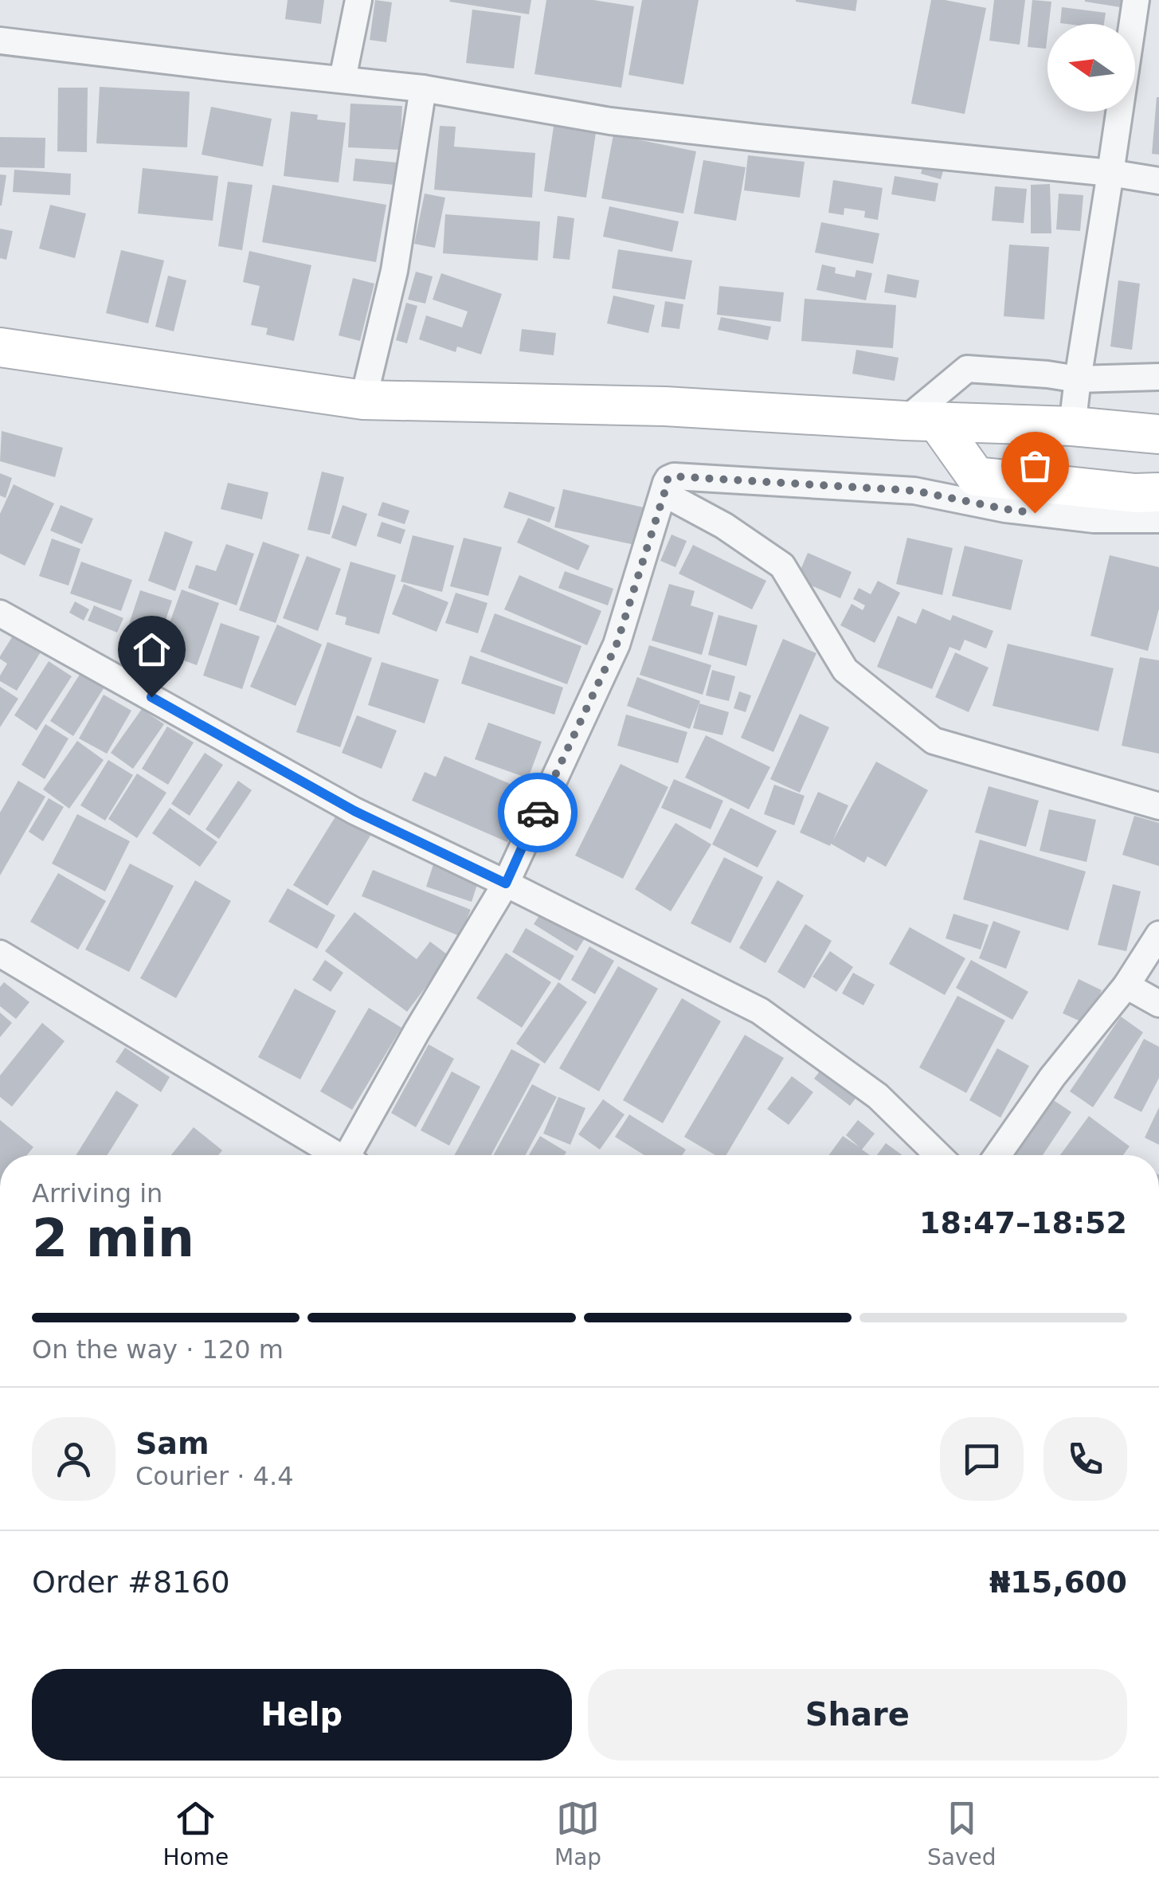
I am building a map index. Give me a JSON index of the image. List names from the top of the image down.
{
  "north": "left",
  "page": {
    "heading": ["2 min", "Arriving in", "18:47–18:52"],
    "panel": [
      "Sam",
      "Courier · 4.4",
      "Order #8160",
      "₦15,600"
    ],
    "bar": "On the way · 120 m",
    "buttons": ["Help", "Share"],
    "tabs": ["Home", "Map", "Saved"]
  }
}
